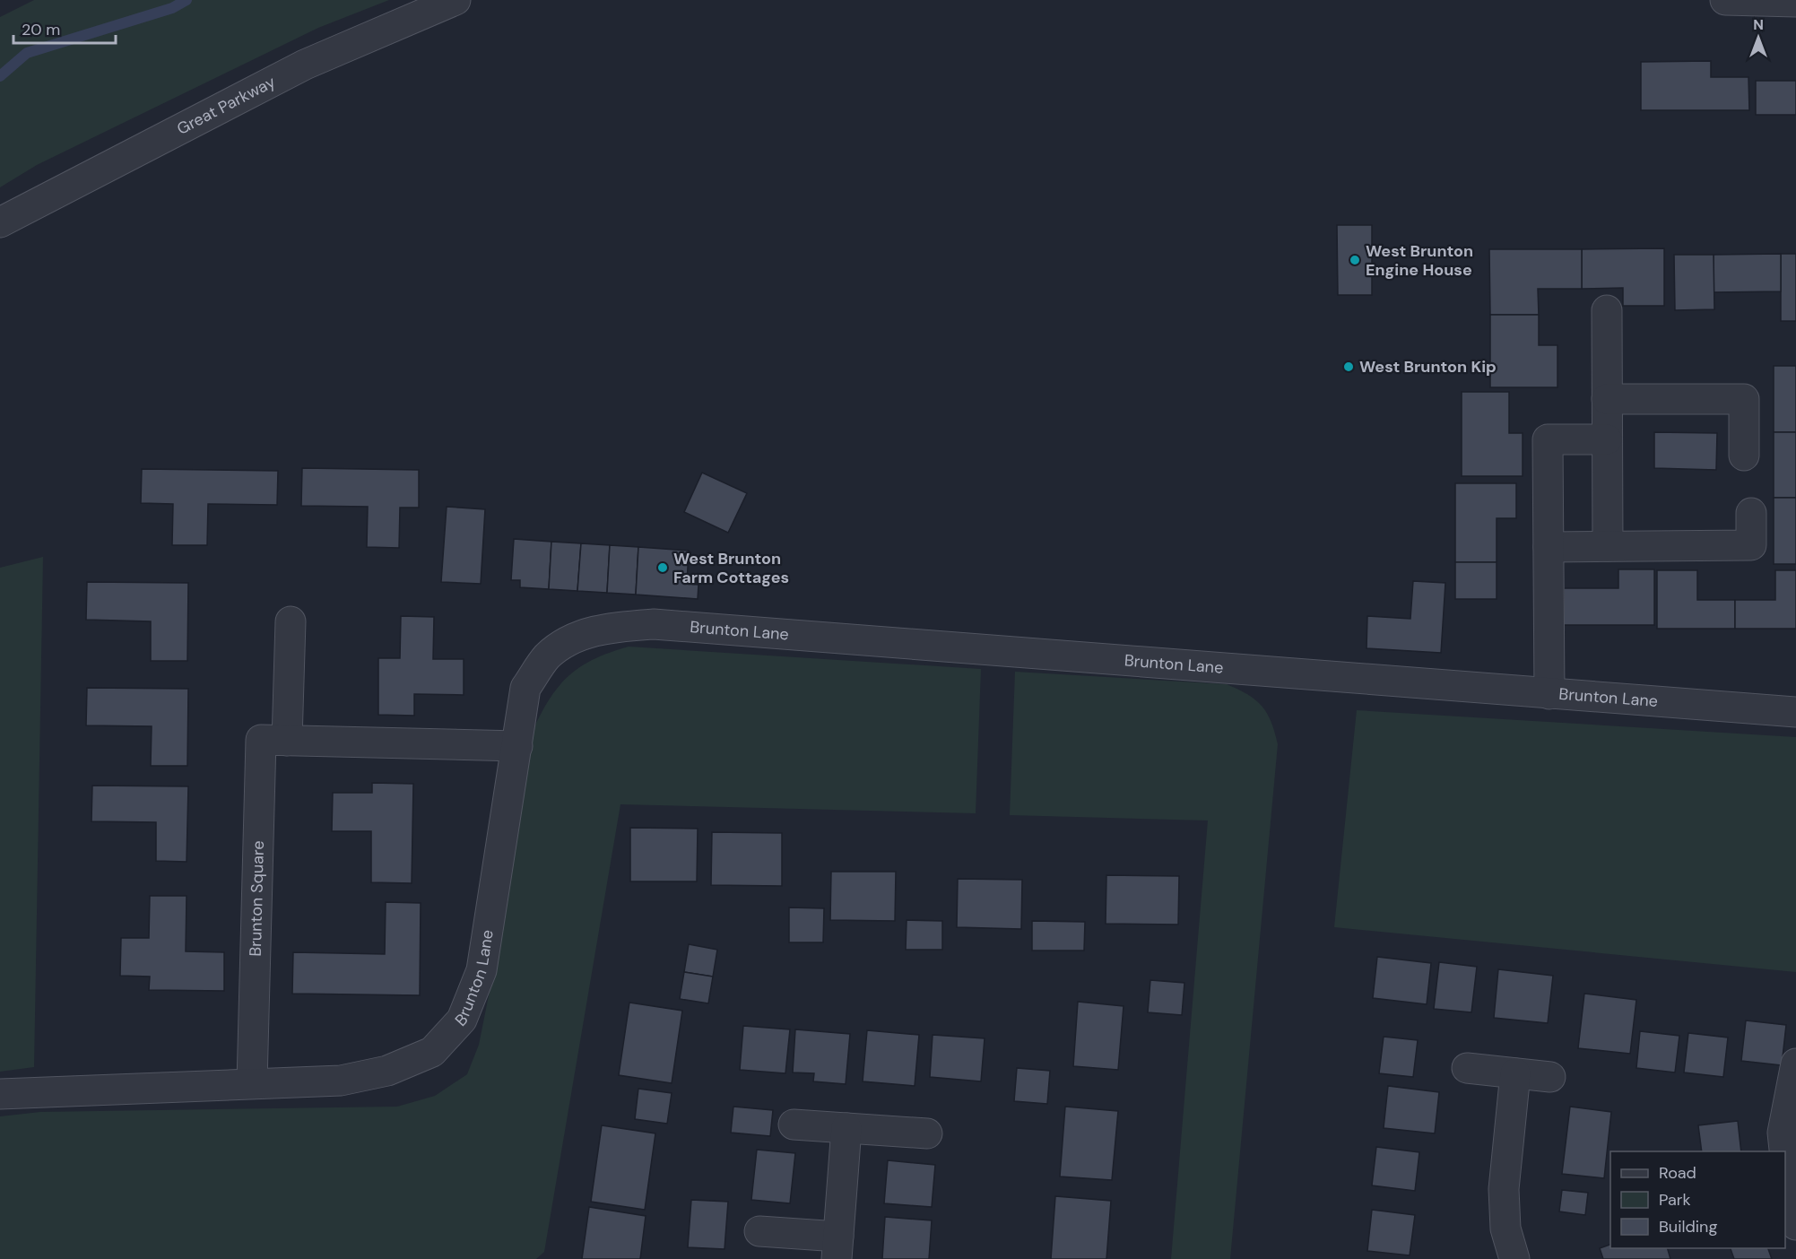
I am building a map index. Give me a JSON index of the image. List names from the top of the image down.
{
  "streets": {
    "street": ["Great Parkway", "Brunton Lane", "Brunton Square"]
  },
  "crossings": [
    ["Brunton Lane", "Brunton Square"]
  ],
  "places": ["West Brunton Engine House", "West Brunton Kip", "West Brunton Farm Cottages"],
  "legend": ["Road", "Park", "Building"],
  "scale_bar": "20 m",
  "north": "top"
}
